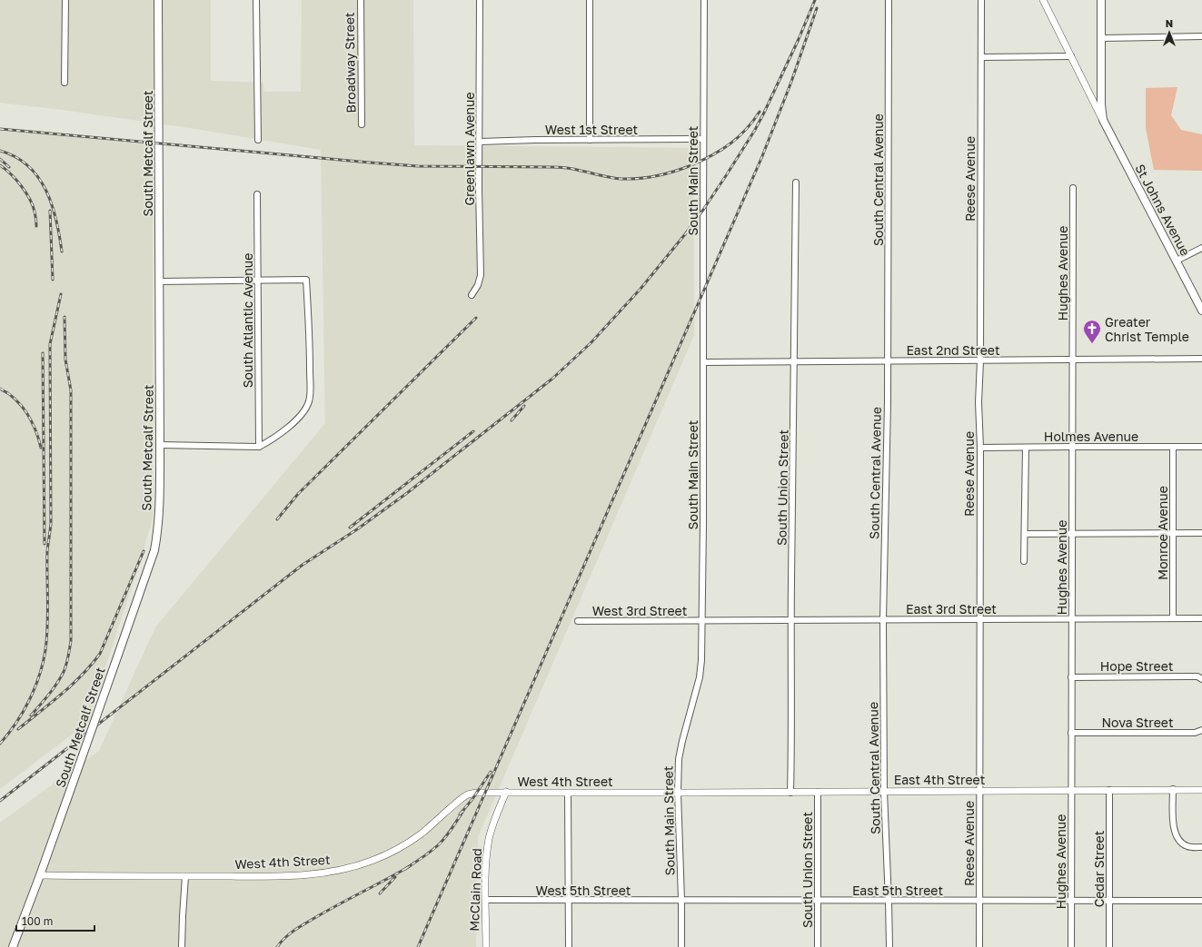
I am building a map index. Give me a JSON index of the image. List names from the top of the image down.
{
  "streets": {
    "main road": ["South Metcalf Street", "St Johns Avenue"],
    "street": [
      "Broadway Street",
      "West 1st Street",
      "Greenlawn Avenue",
      "Reese Avenue",
      "South Central Avenue",
      "South Main Street",
      "Hughes Avenue",
      "South Atlantic Avenue",
      "East 2nd Street",
      "Holmes Avenue",
      "South Union Street",
      "Monroe Avenue",
      "East 3rd Street",
      "West 3rd Street",
      "Hope Street",
      "Nova Street",
      "East 4th Street",
      "West 4th Street",
      "Cedar Street",
      "McClain Road",
      "West 5th Street",
      "East 5th Street"
    ]
  },
  "crossings": [
    ["West 1st Street", "Greenlawn Avenue"],
    ["West 1st Street", "South Main Street"],
    ["South Metcalf Street", "West 4th Street"],
    ["Reese Avenue", "East 2nd Street"],
    ["Reese Avenue", "Holmes Avenue"],
    ["Reese Avenue", "East 3rd Street"],
    ["Reese Avenue", "East 4th Street"],
    ["Reese Avenue", "East 5th Street"],
    ["South Central Avenue", "East 2nd Street"],
    ["South Central Avenue", "East 3rd Street"],
    ["South Central Avenue", "East 4th Street"],
    ["South Central Avenue", "East 5th Street"],
    ["South Main Street", "East 2nd Street"],
    ["South Main Street", "East 3rd Street"],
    ["South Main Street", "West 3rd Street"],
    ["South Main Street", "East 4th Street"],
    ["South Main Street", "West 4th Street"],
    ["South Main Street", "West 5th Street"],
    ["South Main Street", "East 5th Street"],
    ["Hughes Avenue", "East 2nd Street"],
    ["Hughes Avenue", "Holmes Avenue"],
    ["Hughes Avenue", "East 3rd Street"],
    ["Hughes Avenue", "Hope Street"],
    ["Hughes Avenue", "Nova Street"],
    ["Hughes Avenue", "East 4th Street"],
    ["Hughes Avenue", "East 5th Street"],
    ["East 2nd Street", "South Union Street"],
    ["Holmes Avenue", "Monroe Avenue"],
    ["South Union Street", "East 3rd Street"],
    ["South Union Street", "East 4th Street"],
    ["South Union Street", "East 5th Street"],
    ["Monroe Avenue", "East 3rd Street"],
    ["East 3rd Street", "West 3rd Street"],
    ["East 4th Street", "West 4th Street"],
    ["East 4th Street", "Cedar Street"],
    ["West 4th Street", "McClain Road"],
    ["Cedar Street", "East 5th Street"],
    ["McClain Road", "West 5th Street"],
    ["West 5th Street", "East 5th Street"]
  ],
  "places": {
    "church": ["Greater Christ Temple"]
  },
  "scale_bar": "100 m",
  "north": "top"
}
